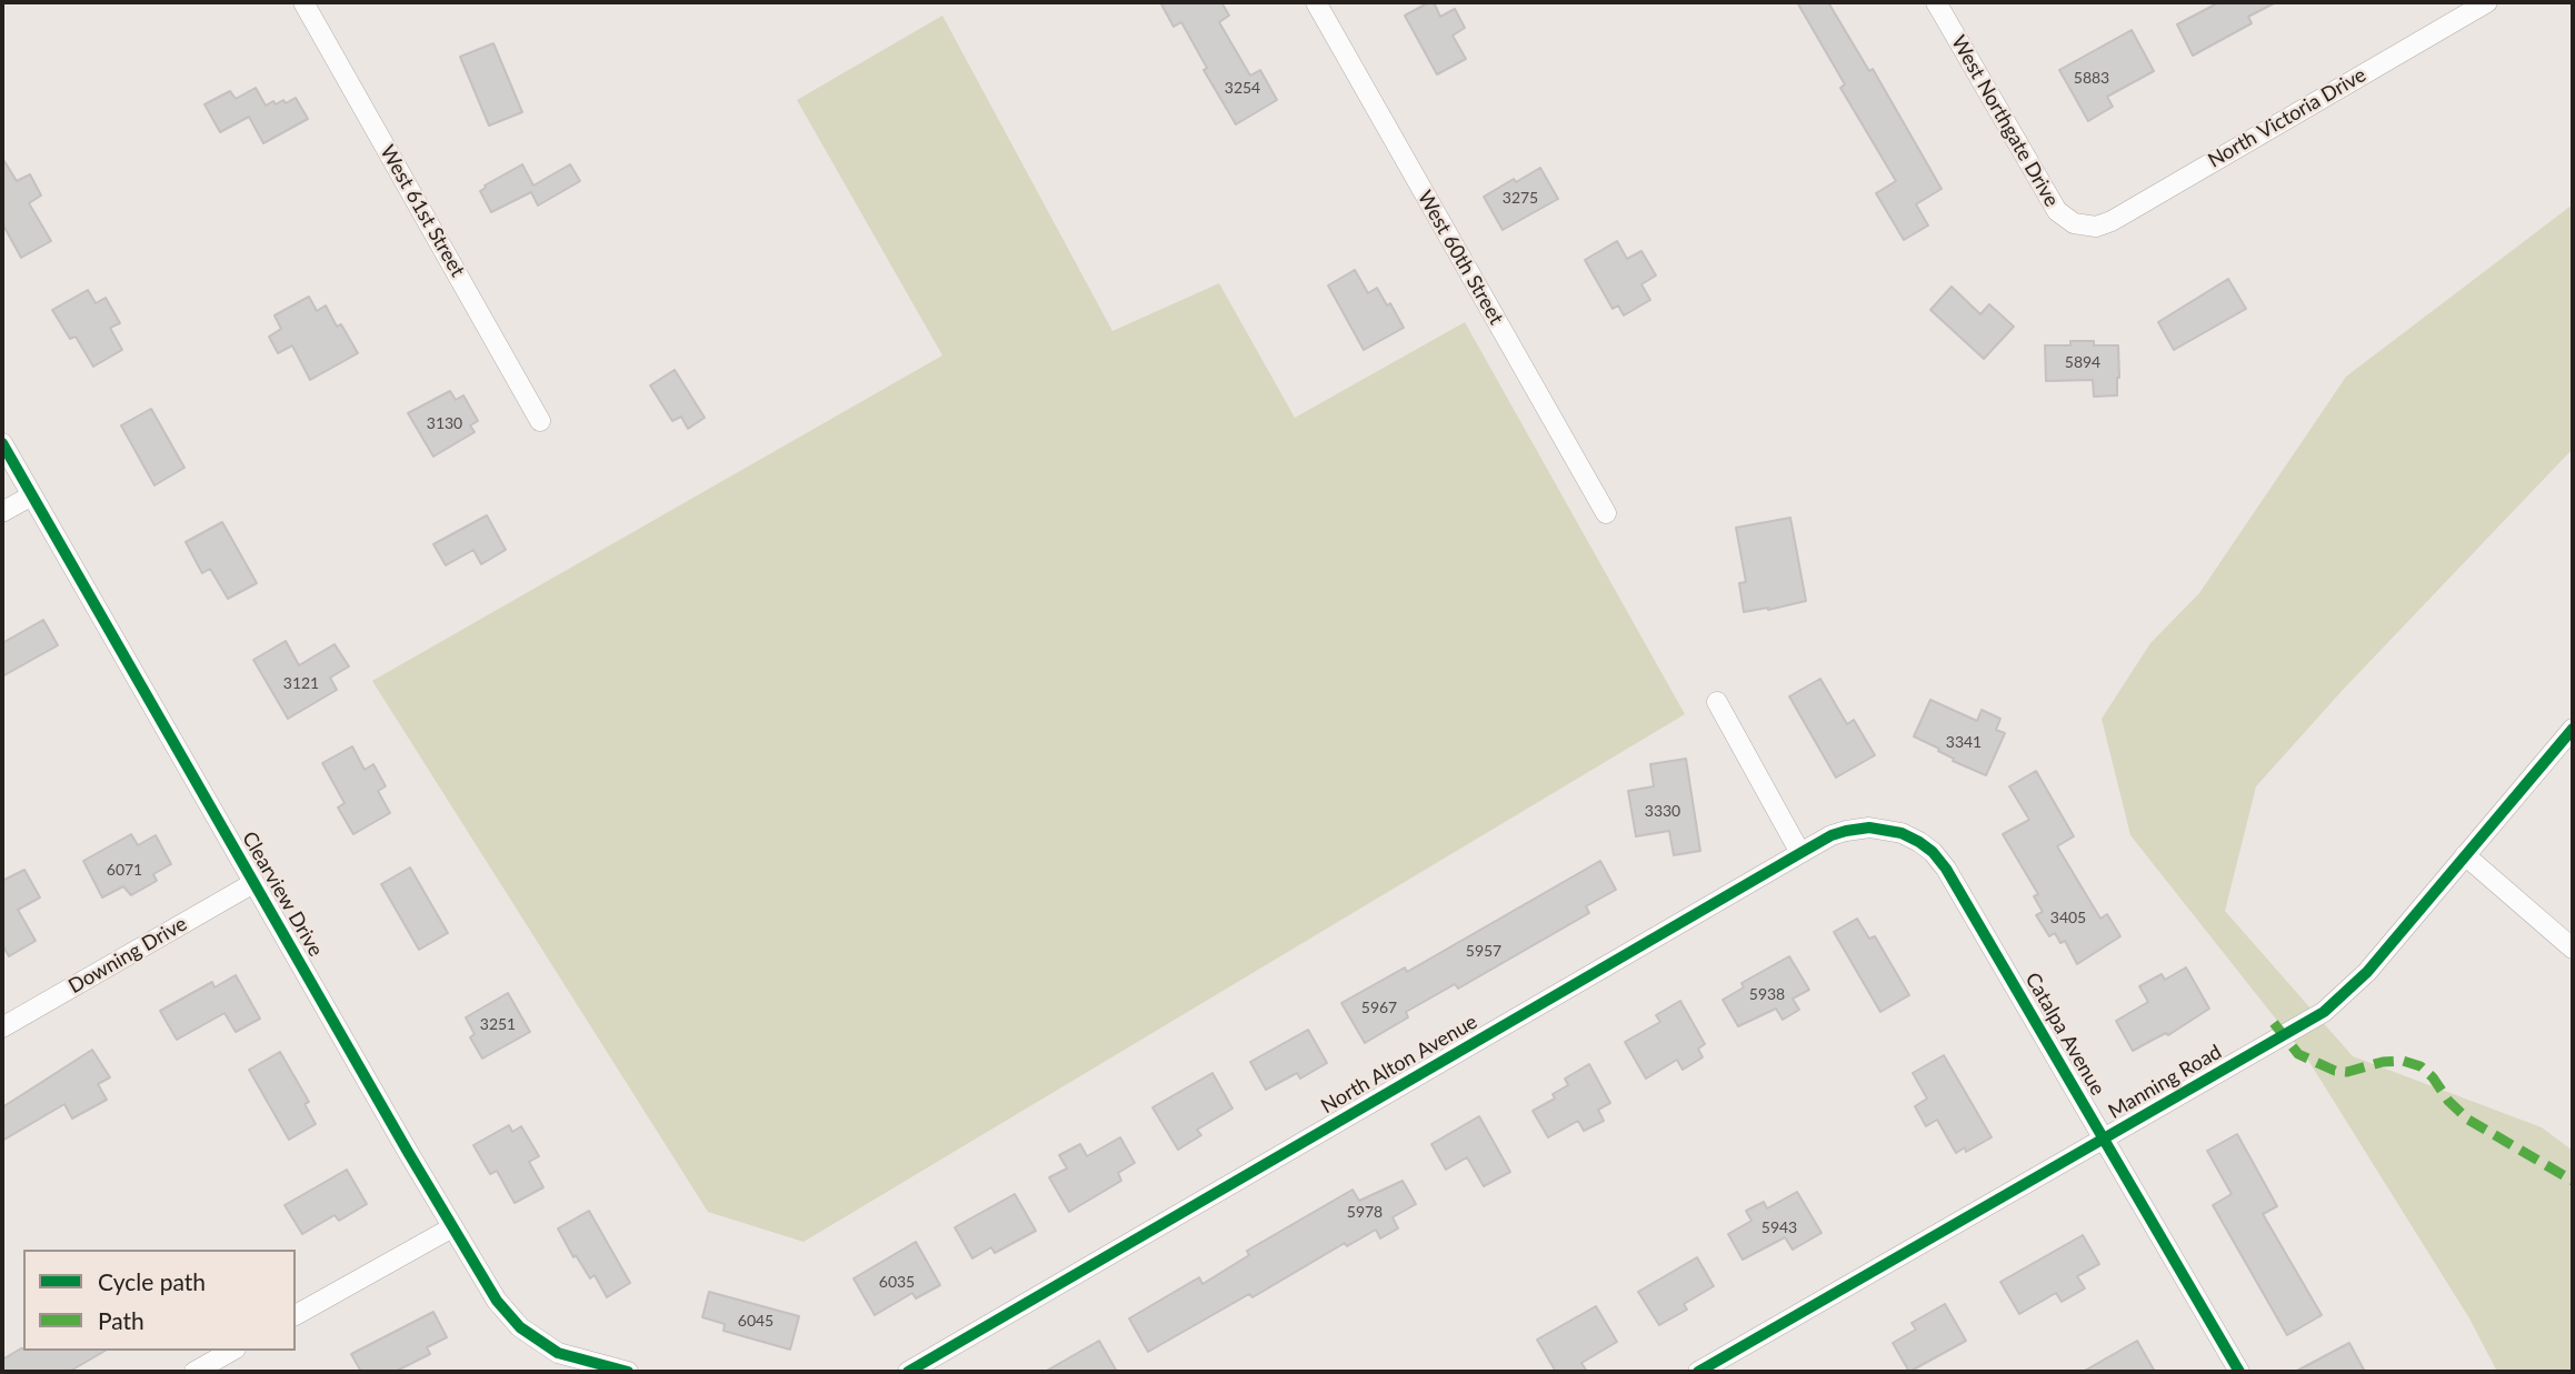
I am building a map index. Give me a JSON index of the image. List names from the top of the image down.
{
  "streets": {
    "street": [
      "North Victoria Drive",
      "West Northgate Drive",
      "West 61st Street",
      "West 60th Street",
      "Clearview Drive",
      "Downing Drive",
      "Catalpa Avenue",
      "North Alton Avenue",
      "Manning Road"
    ]
  },
  "crossings": [
    ["North Victoria Drive", "West Northgate Drive"],
    ["Clearview Drive", "Downing Drive"],
    ["Catalpa Avenue", "North Alton Avenue"],
    ["Catalpa Avenue", "Manning Road"]
  ],
  "house_numbers": [
    "5883",
    "3254",
    "3275",
    "5894",
    "3130",
    "3121",
    "3341",
    "3330",
    "6071",
    "3405",
    "5957",
    "5938",
    "5967",
    "3251",
    "5978",
    "5943",
    "6035",
    "6045"
  ],
  "legend": ["Cycle path", "Path"]
}
